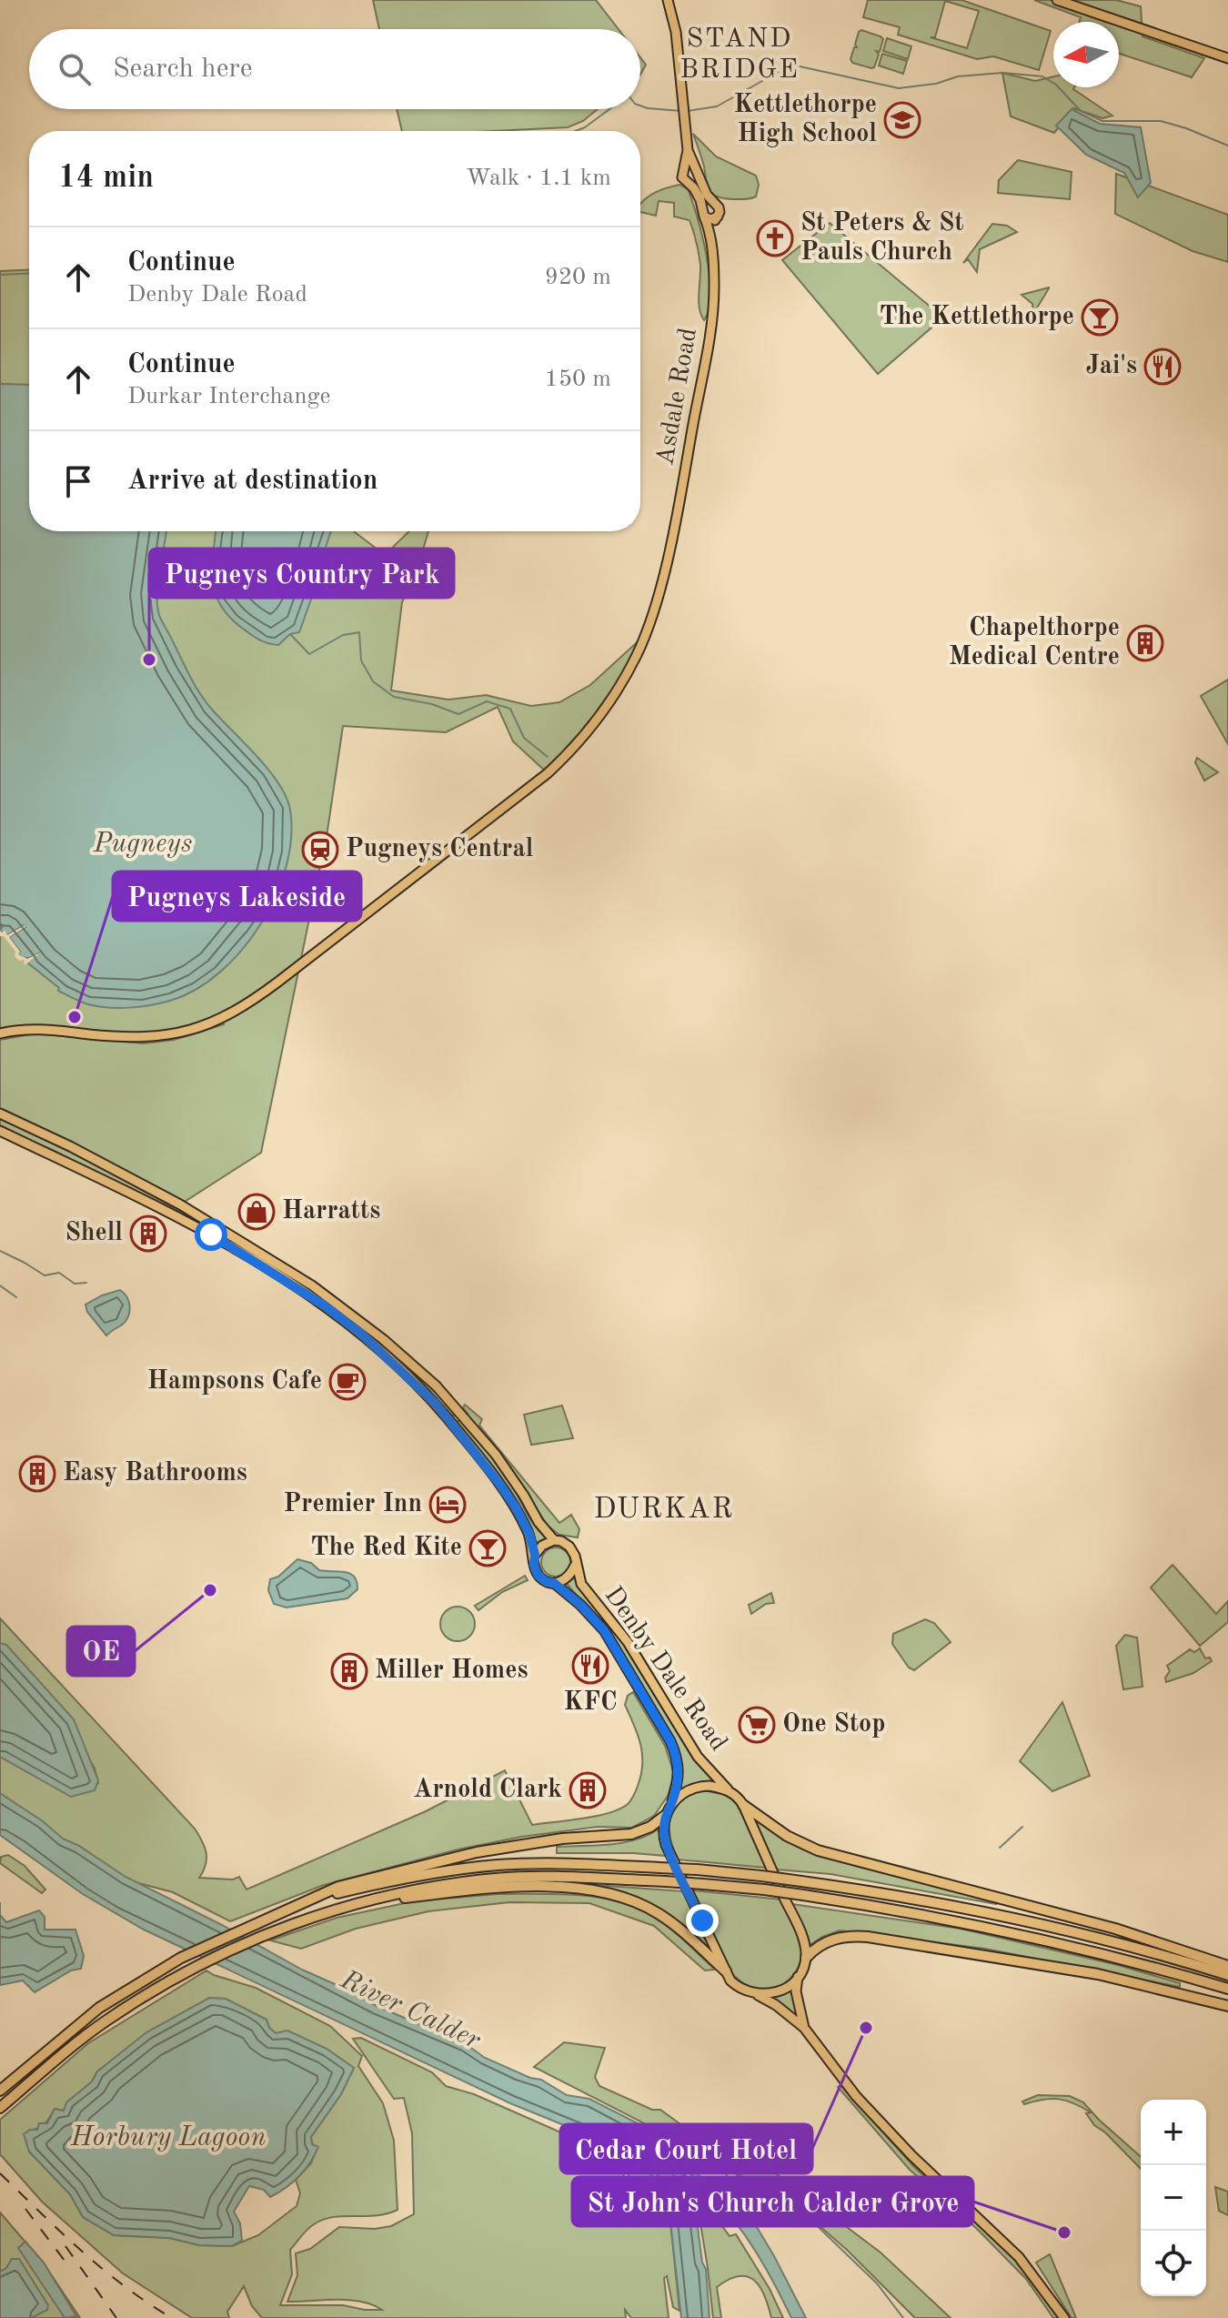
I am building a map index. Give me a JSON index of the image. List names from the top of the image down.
{
  "streets": {
    "main road": ["Asdale Road", "Denby Dale Road"]
  },
  "districts": ["STAND BRIDGE", "DURKAR"],
  "water": ["Pugneys", "River Calder", "Horbury Lagoon"],
  "places": {
    "school or university": ["Kettlethorpe High School"],
    "church": ["St Peters & St Pauls Church"],
    "bar": ["The Kettlethorpe", "The Red Kite"],
    "restaurant": ["Jai's", "KFC"],
    "building": [
      "Chapelthorpe Medical Centre",
      "Shell",
      "Easy Bathrooms",
      "Miller Homes",
      "Arnold Clark"
    ],
    "other": [
      "Pugneys Country Park",
      "Pugneys Lakeside",
      "OE",
      "Cedar Court Hotel",
      "St John's Church Calder Grove"
    ],
    "station": ["Pugneys Central"],
    "shop": ["Harratts"],
    "cafe": ["Hampsons Cafe"],
    "hotel": ["Premier Inn"],
    "supermarket": ["One Stop"]
  },
  "north": "left",
  "page": {
    "search": "Search here",
    "heading": ["14 min", "Walk · 1.1 km"],
    "list": [
      ["Continue", "Denby Dale Road", "920 m"],
      ["Continue", "Durkar Interchange", "150 m"],
      "Arrive at destination"
    ],
    "map_buttons": ["+", "−"]
  }
}
